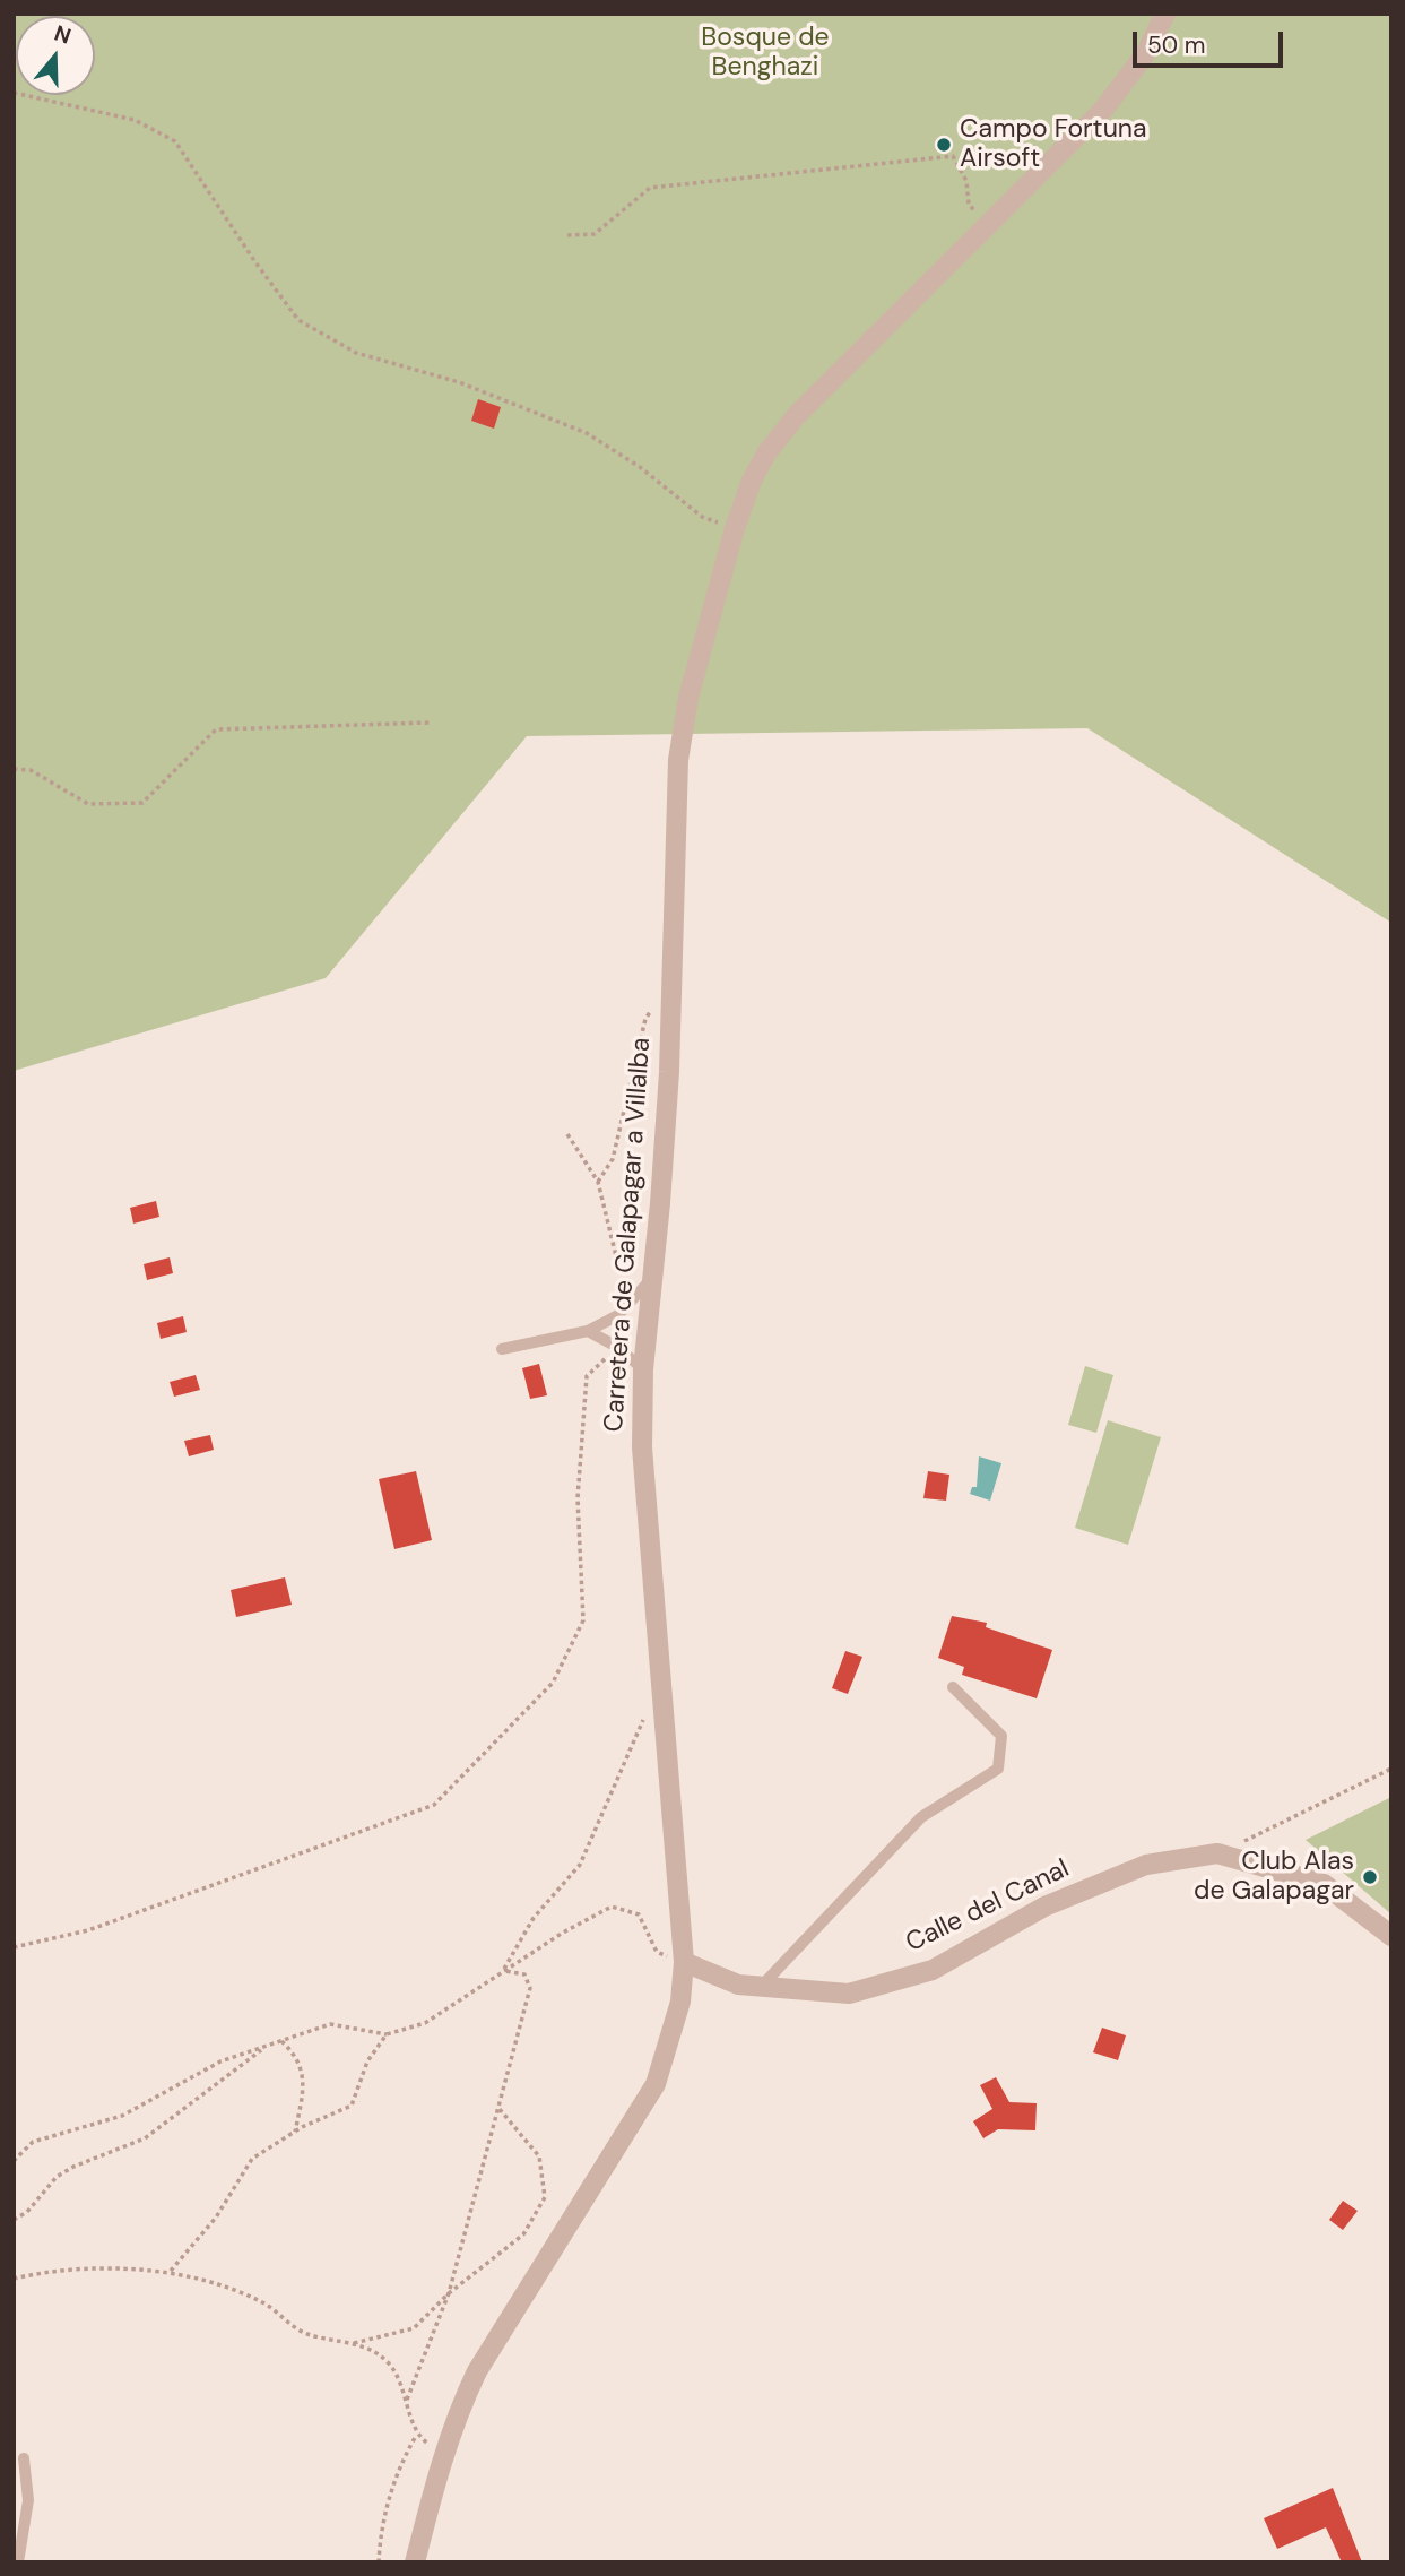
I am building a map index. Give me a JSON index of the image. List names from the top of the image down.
{
  "streets": {
    "street": ["Carretera de Galapagar a Villalba", "Calle del Canal"]
  },
  "crossings": [
    ["Carretera de Galapagar a Villalba", "Calle del Canal"]
  ],
  "parks": ["Bosque de Benghazi"],
  "places": ["Campo Fortuna Airsoft", "Club Alas de Galapagar"],
  "scale_bar": "50 m",
  "north": "top"
}
